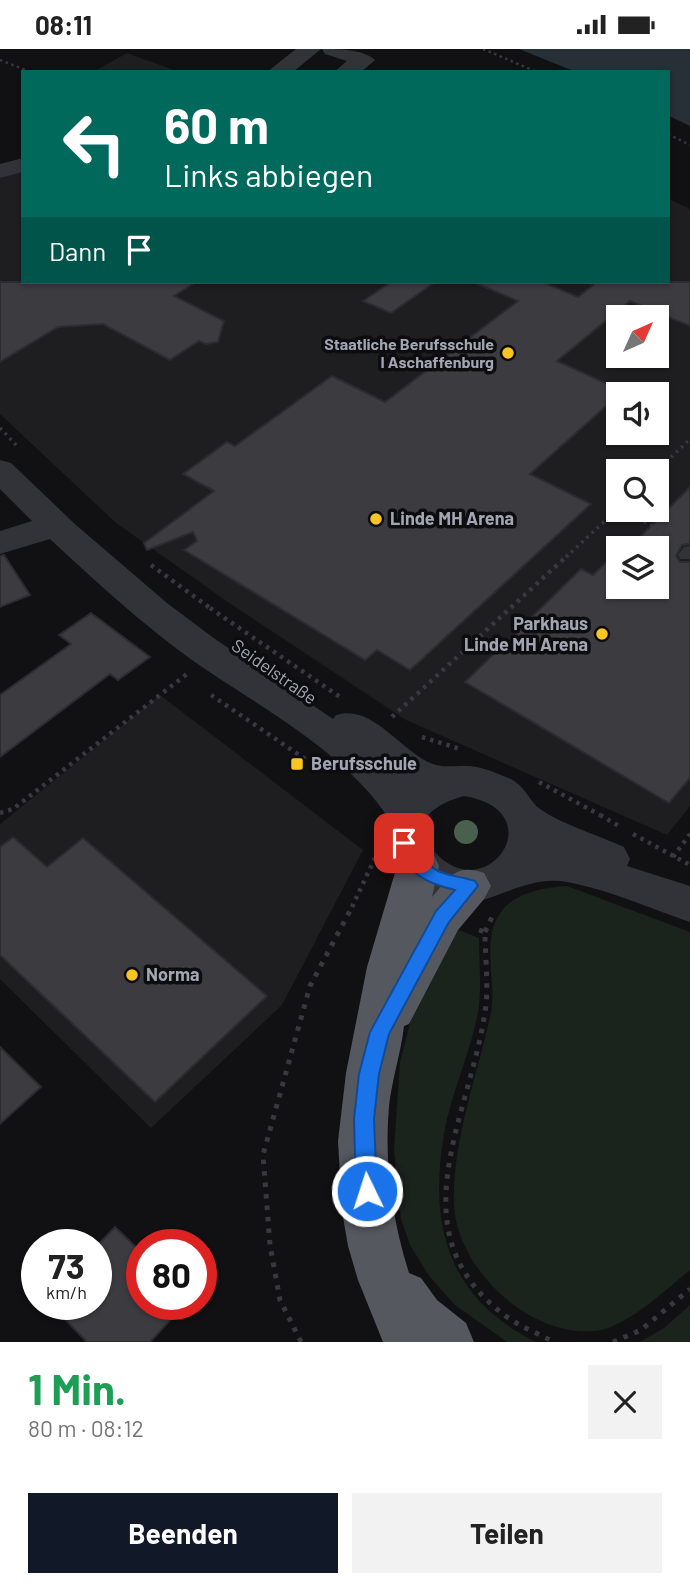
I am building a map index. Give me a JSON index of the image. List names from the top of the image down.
{
  "streets": {
    "street": ["Seidelstraße"]
  },
  "places": {
    "other": [
      "Staatliche Berufsschule I Aschaffenburg",
      "Linde MH Arena",
      "Parkhaus Linde MH Arena",
      "Norma"
    ],
    "transit": ["Berufsschule"]
  },
  "north": "top right",
  "page": {
    "status": "08:11",
    "turn": ["60 m", "Links abbiegen"],
    "then": "Dann",
    "speed": "73 km/h",
    "limit": "80",
    "heading": ["1 Min.", "80 m · 08:12"],
    "buttons": ["Beenden", "Teilen"]
  }
}
